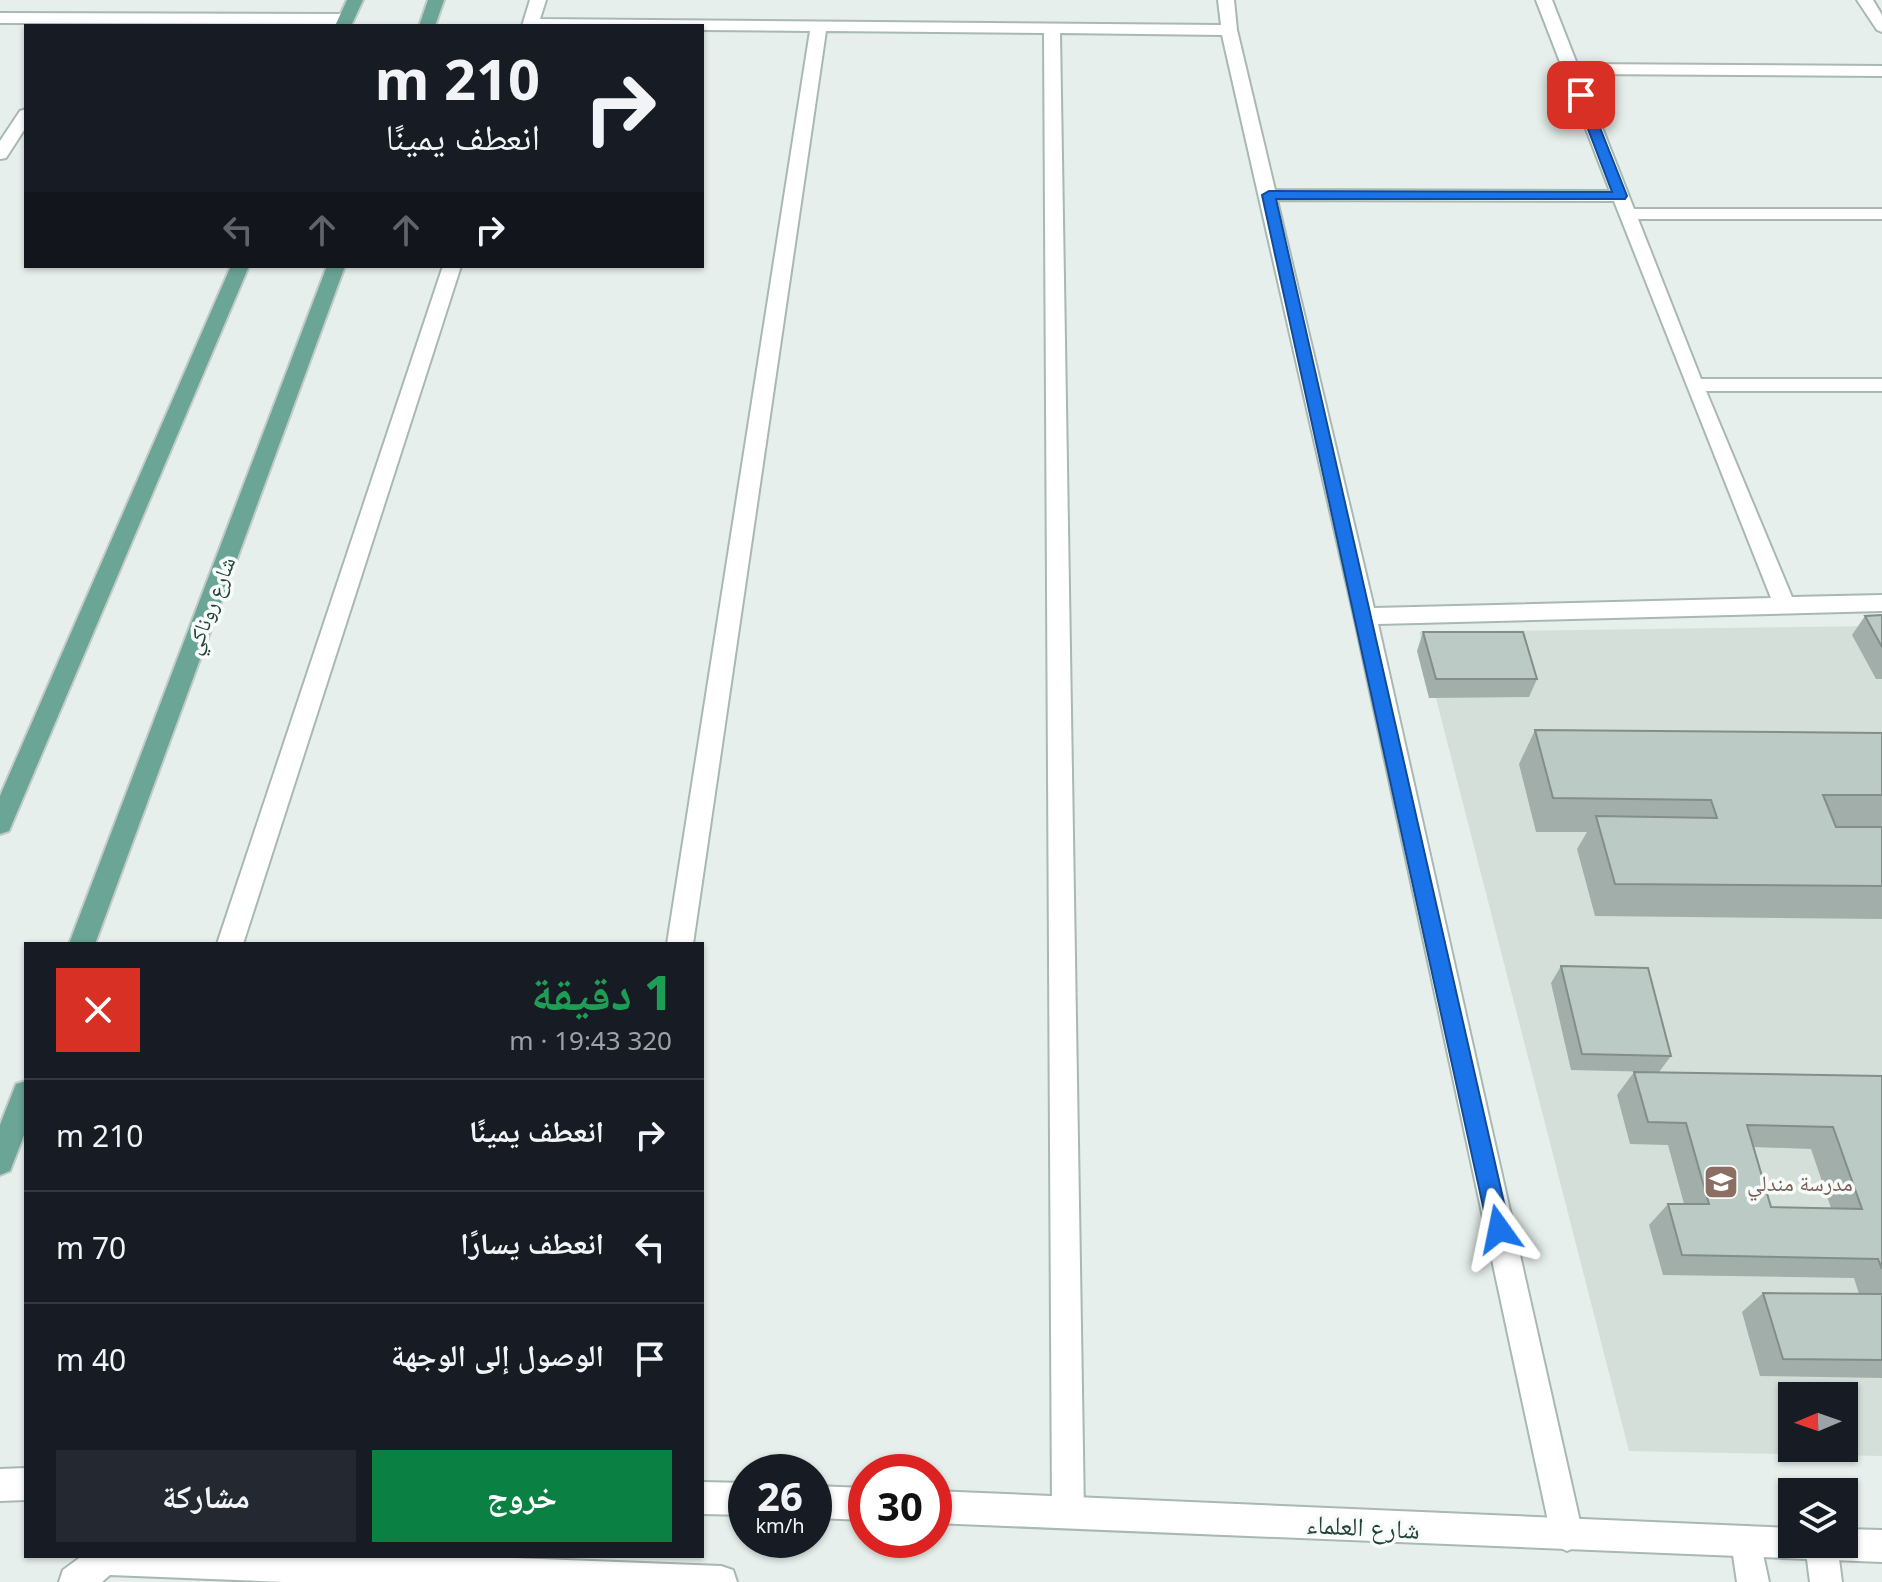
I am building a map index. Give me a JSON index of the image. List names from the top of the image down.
{
  "streets": {
    "main road": ["شارع روناكي"],
    "street": ["شارع العلماء"]
  },
  "places": {
    "school or university": ["مدرسة مندلي"]
  },
  "north": "left",
  "page": {
    "turn": ["210 m", "انعطف يمينًا"],
    "heading": ["1 دقيقة", "320 m · 19:43"],
    "list": [
      {
        "name": "انعطف يمينًا",
        "value": "210 m"
      },
      {
        "name": "انعطف يسارًا",
        "value": "70 m"
      },
      {
        "name": "الوصول إلى الوجهة",
        "value": "40 m"
      }
    ],
    "buttons": ["خروج", "مشاركة"],
    "speed": "26 km/h",
    "limit": "30"
  }
}
